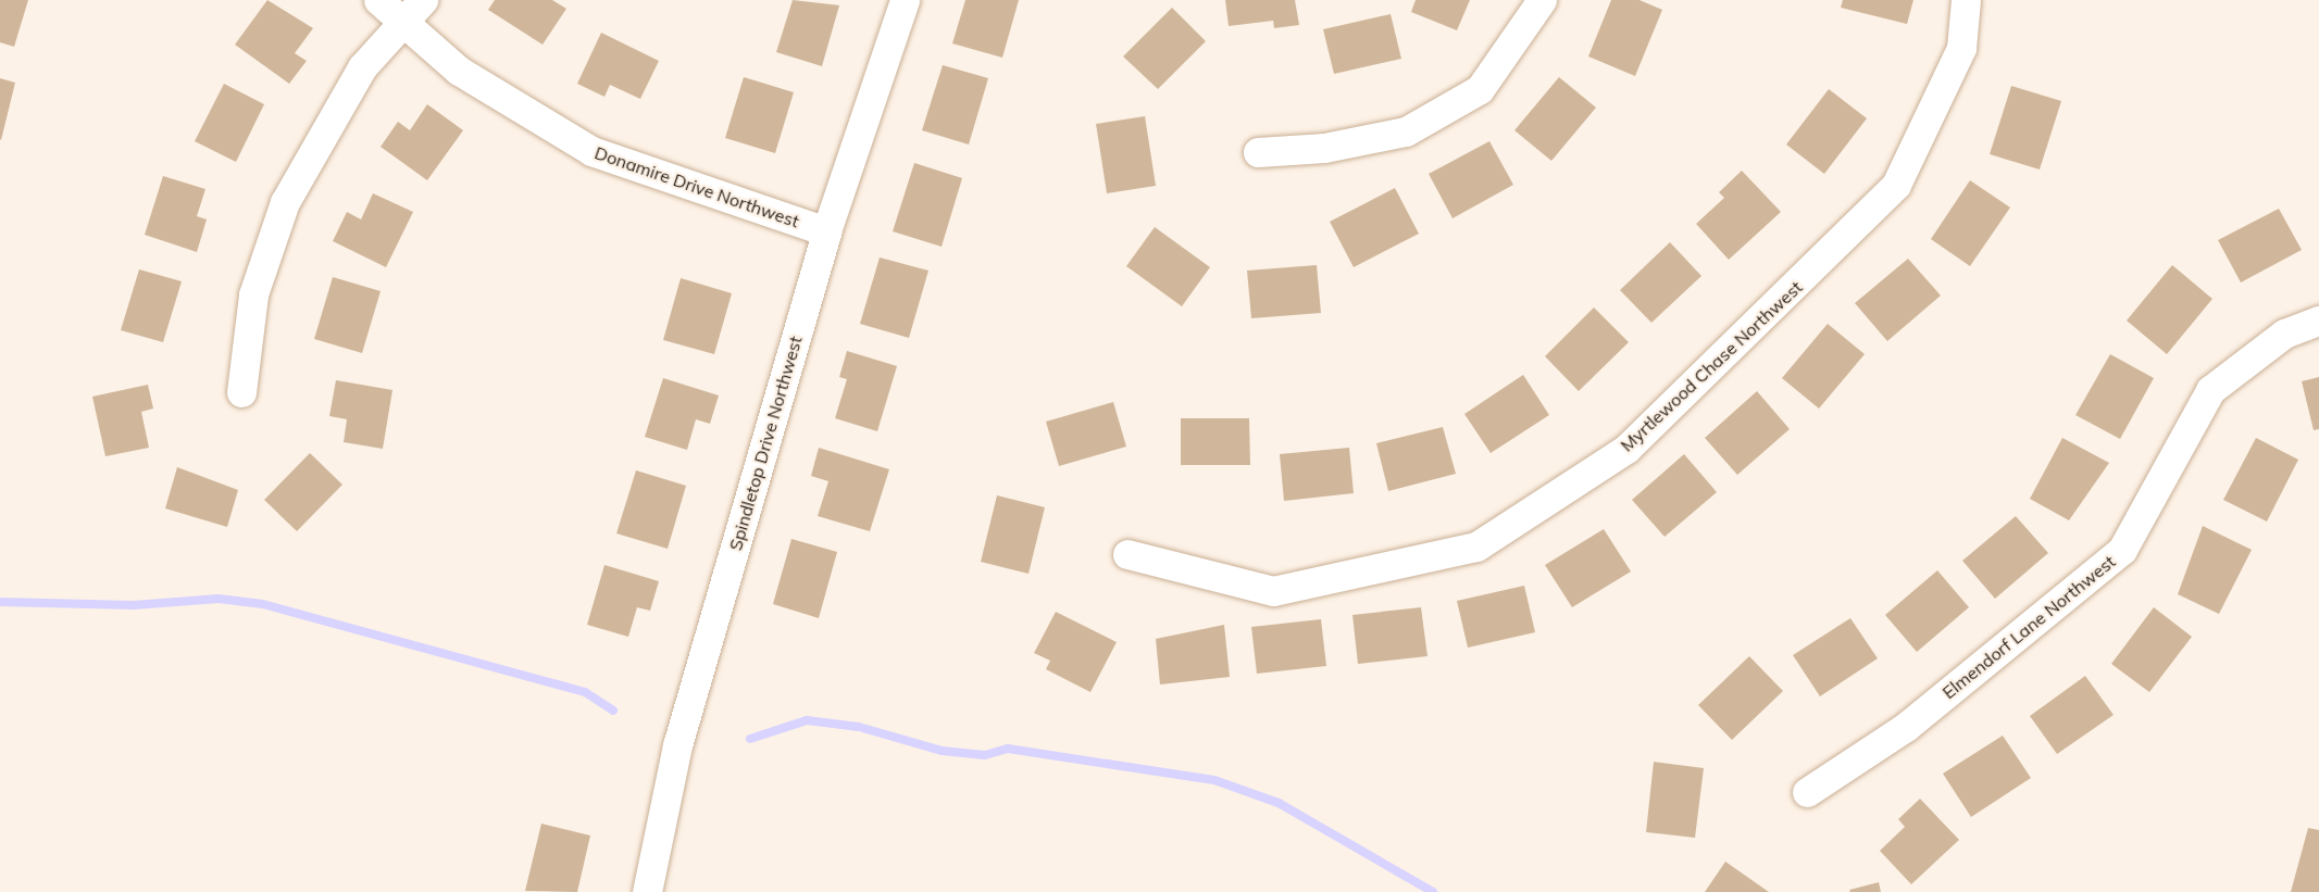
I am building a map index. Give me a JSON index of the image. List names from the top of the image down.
{
  "streets": {
    "street": [
      "Donamire Drive Northwest",
      "Myrtlewood Chase Northwest",
      "Spindletop Drive Northwest",
      "Elmendorf Lane Northwest"
    ]
  },
  "crossings": [
    ["Donamire Drive Northwest", "Spindletop Drive Northwest"]
  ]
}
